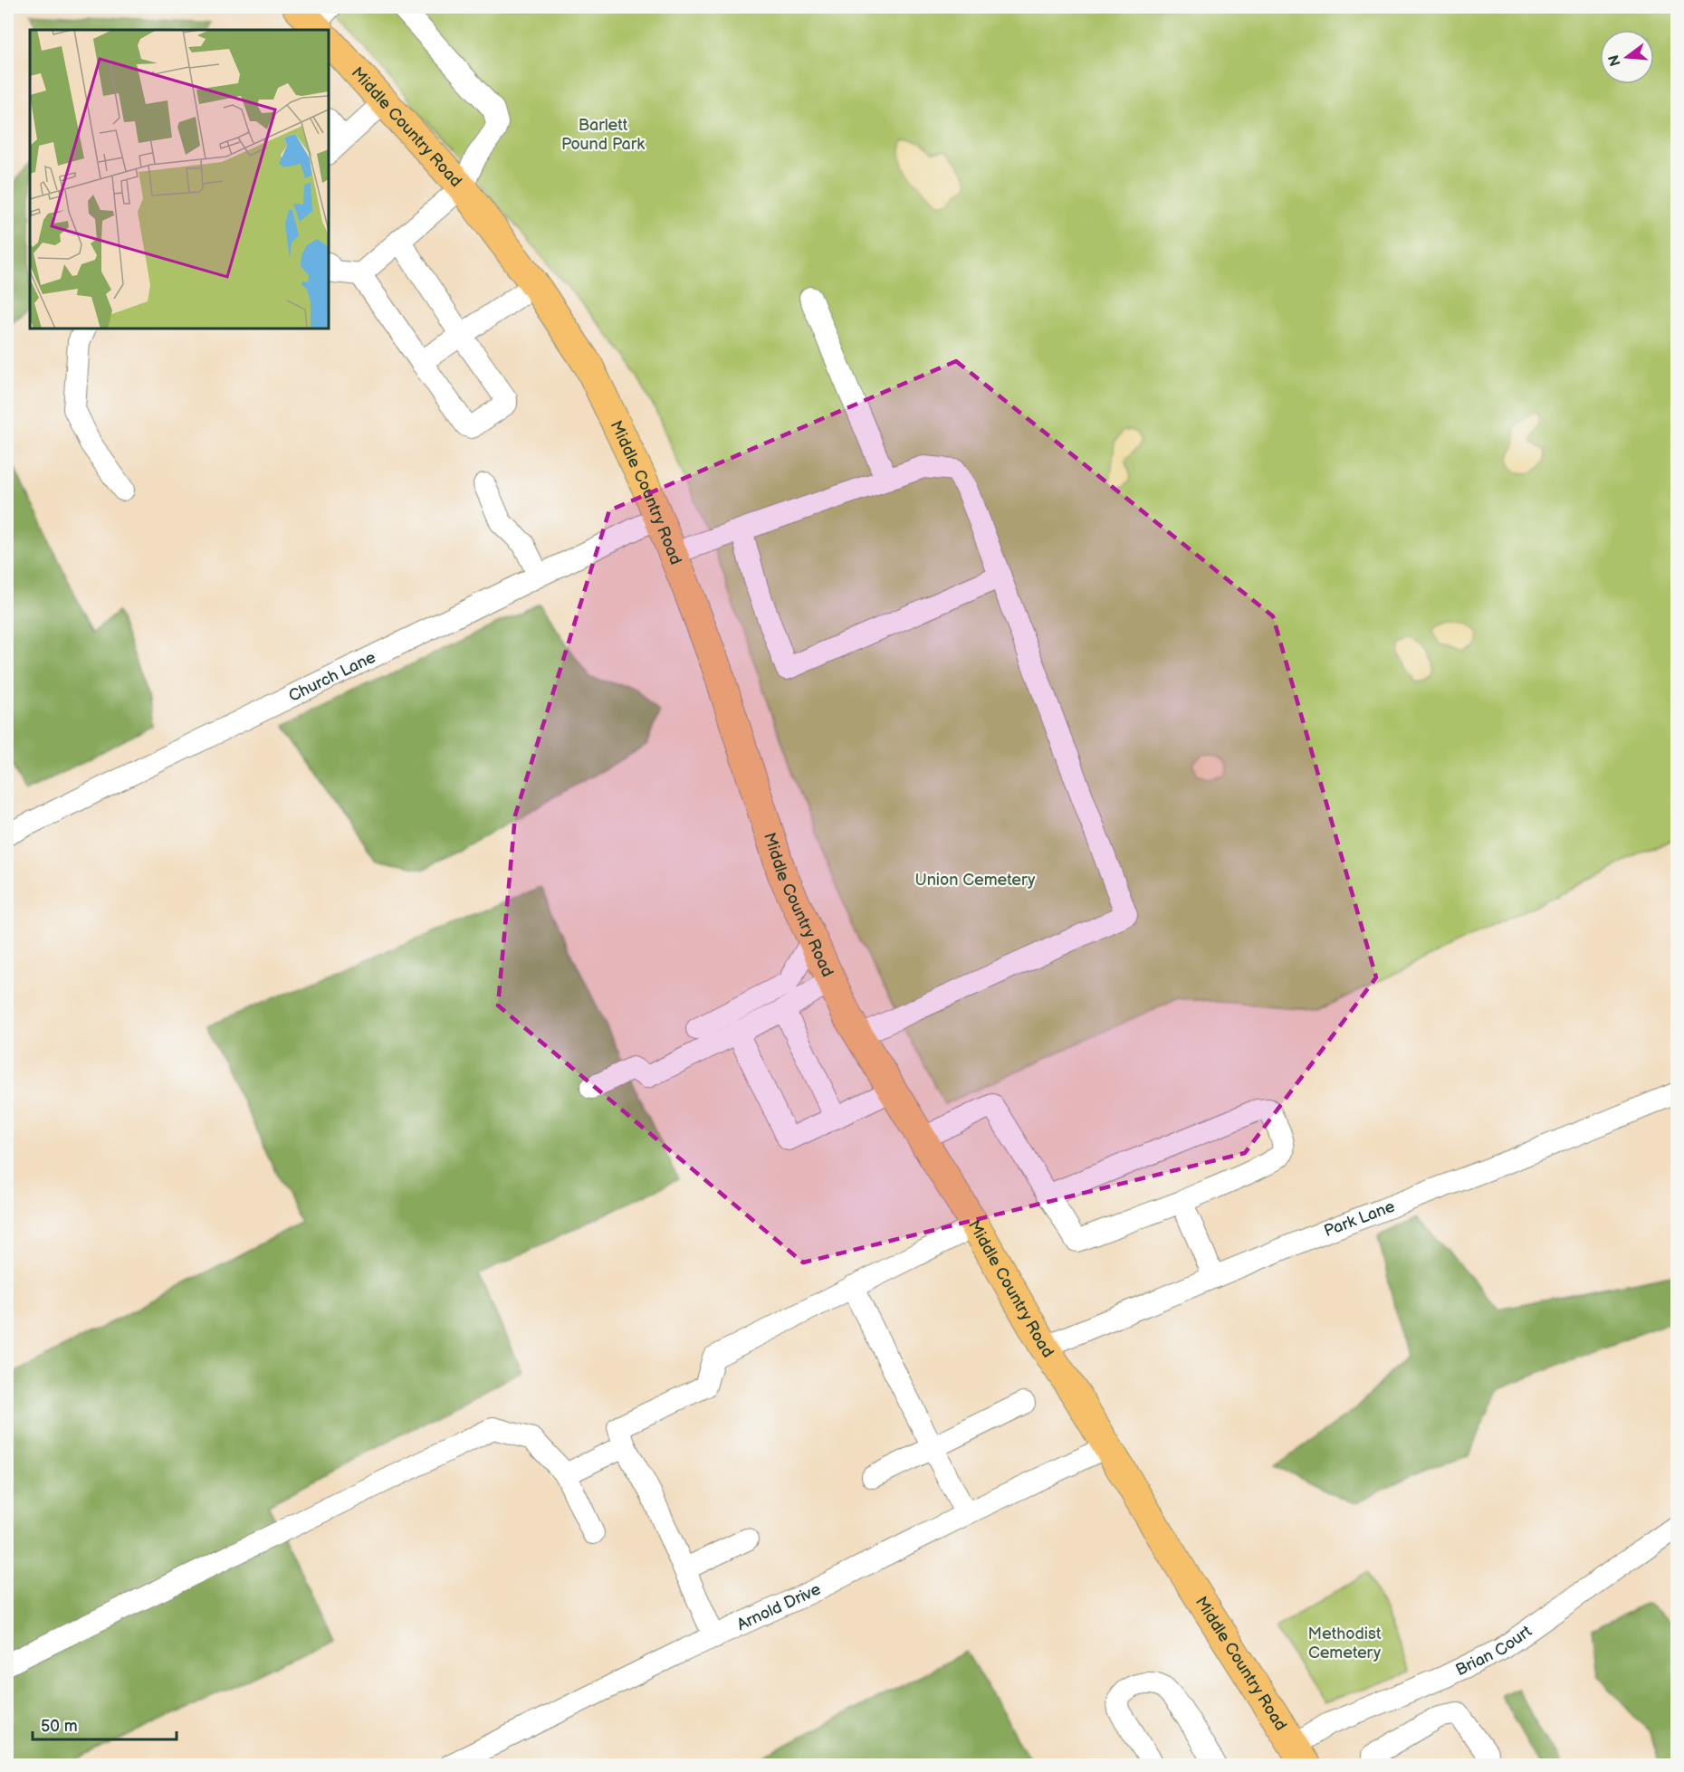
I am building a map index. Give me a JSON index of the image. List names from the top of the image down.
{
  "streets": {
    "main road": ["Middle Country Road"],
    "street": [
      "Church Lane",
      "Park Lane",
      "Arnold Drive",
      "Brian Court"
    ]
  },
  "crossings": [
    ["Middle Country Road", "Church Lane"],
    ["Middle Country Road", "Park Lane"],
    ["Middle Country Road", "Arnold Drive"],
    ["Middle Country Road", "Brian Court"]
  ],
  "parks": ["Barlett Pound Park", "Union Cemetery", "Methodist Cemetery"],
  "scale_bar": "50 m",
  "north": "left"
}
